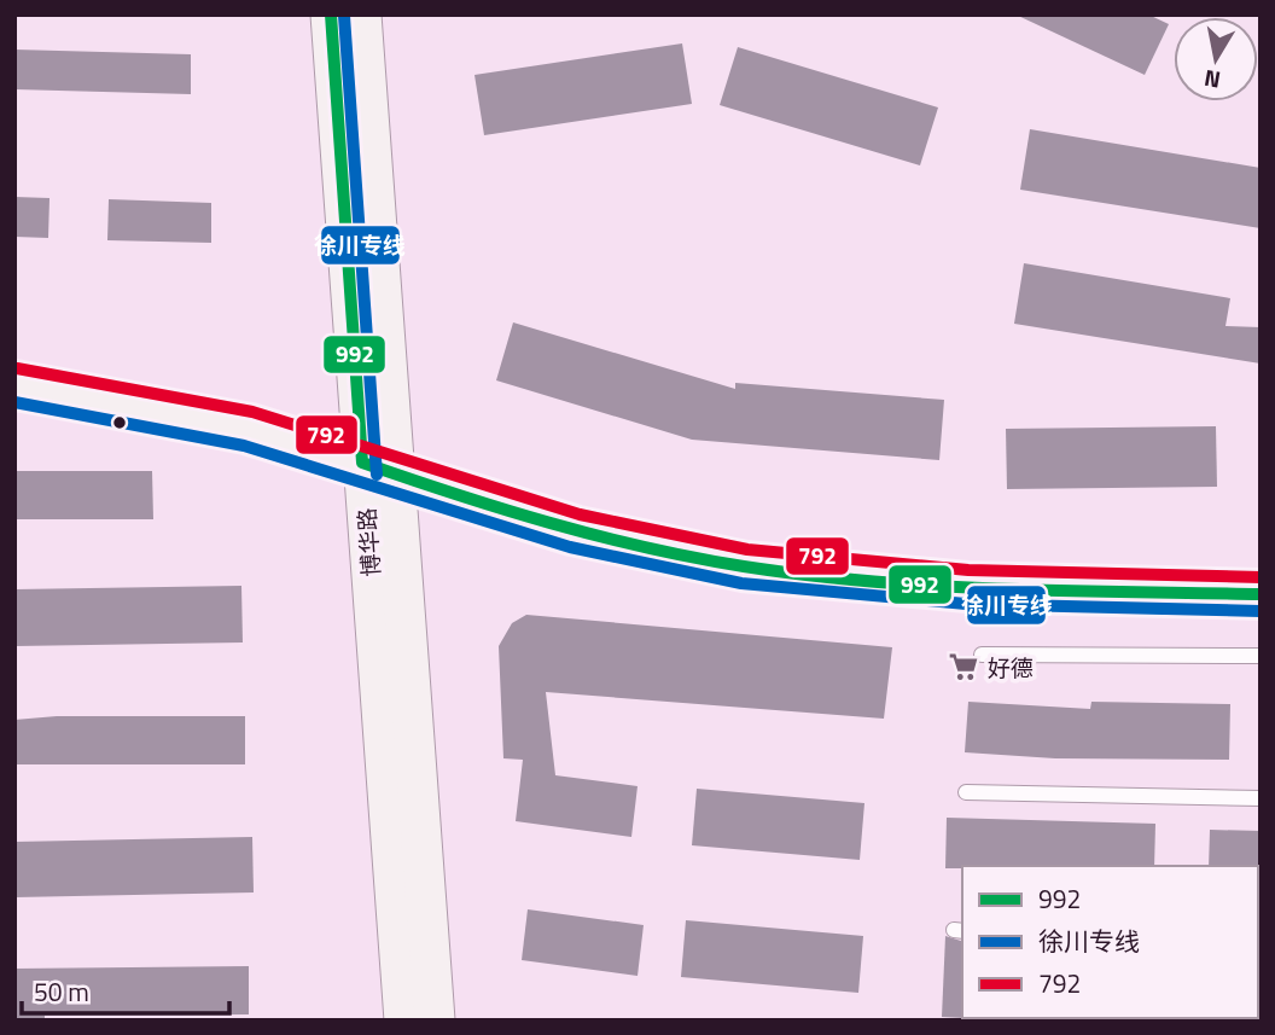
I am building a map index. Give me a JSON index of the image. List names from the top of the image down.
{
  "streets": {
    "street": ["博华路"]
  },
  "places": {
    "supermarket": ["好德"]
  },
  "lines": ["transit line 992", "transit line 徐川专线", "transit line 792"],
  "legend": ["992", "徐川专线", "792"],
  "scale_bar": "50 m",
  "north": "bottom"
}
